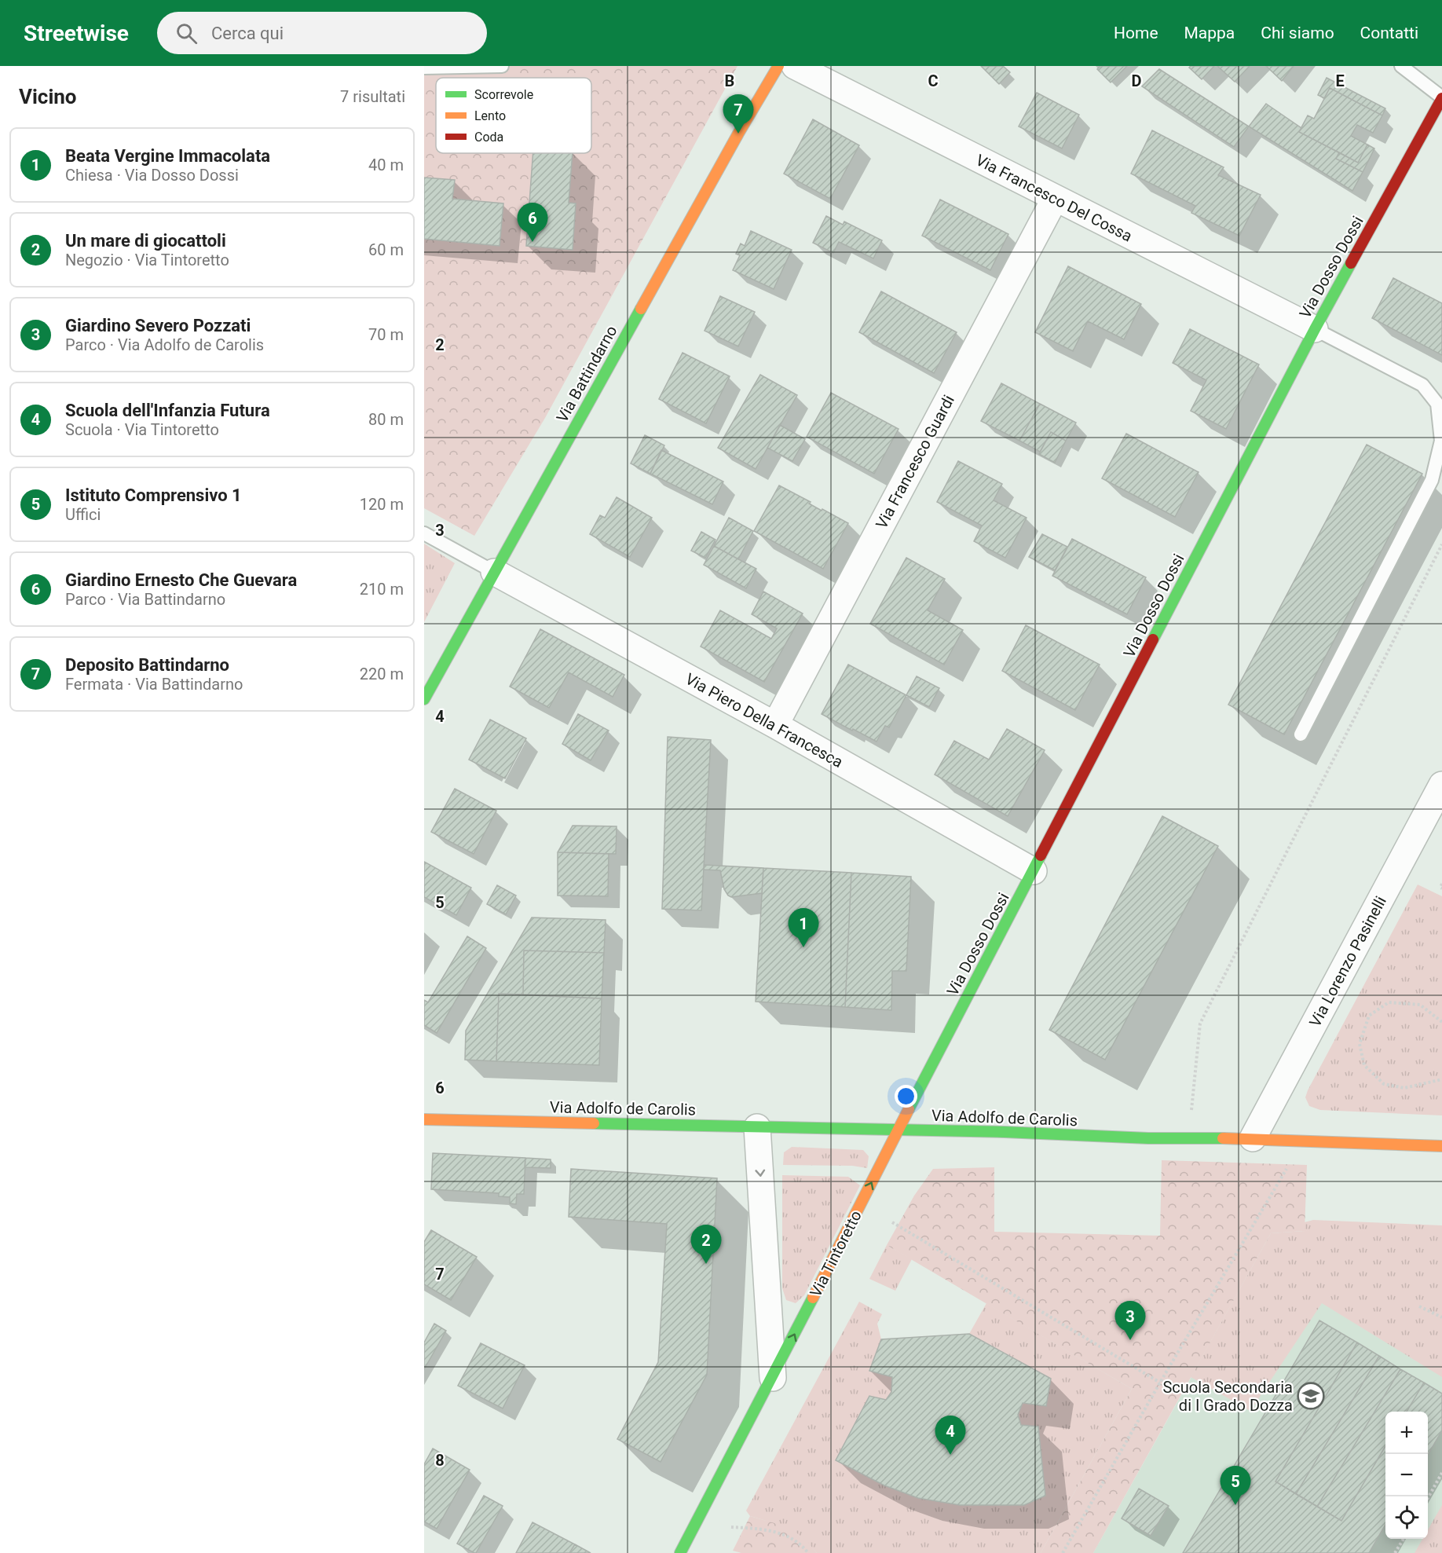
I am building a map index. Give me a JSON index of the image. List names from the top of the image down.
{
  "streets": {
    "street": [
      "Via Francesco Del Cossa",
      "Via Dosso Dossi",
      "Via Battindarno",
      "Via Francesco Guardi",
      "Via Piero Della Francesca",
      "Via Lorenzo Pasinelli",
      "Via Adolfo de Carolis",
      "Via Tintoretto"
    ]
  },
  "crossings": [
    ["Via Francesco Del Cossa", "Via Dosso Dossi"],
    ["Via Francesco Del Cossa", "Via Francesco Guardi"],
    ["Via Dosso Dossi", "Via Piero Della Francesca"],
    ["Via Dosso Dossi", "Via Adolfo de Carolis"],
    ["Via Dosso Dossi", "Via Tintoretto"],
    ["Via Battindarno", "Via Piero Della Francesca"],
    ["Via Francesco Guardi", "Via Piero Della Francesca"],
    ["Via Lorenzo Pasinelli", "Via Adolfo de Carolis"],
    ["Via Adolfo de Carolis", "Via Tintoretto"]
  ],
  "one_way": ["Via Tintoretto"],
  "places": {
    "school or university": ["Scuola Secondaria di I Grado Dozza"]
  },
  "legend": ["Scorrevole", "Lento", "Coda"],
  "page": {
    "header": "Streetwise",
    "search": "Cerca qui",
    "nav": [
      "Home",
      "Mappa",
      "Chi siamo",
      "Contatti"
    ],
    "heading": ["Vicino", "7 risultati"],
    "pins": [
      "7",
      "6",
      "1",
      "2",
      "3",
      "4",
      "5"
    ],
    "list": [
      {
        "mark": "1",
        "name": "Beata Vergine Immacolata",
        "note": "Chiesa · Via Dosso Dossi",
        "value": "40 m"
      },
      {
        "mark": "2",
        "name": "Un mare di giocattoli",
        "note": "Negozio · Via Tintoretto",
        "value": "60 m"
      },
      {
        "mark": "3",
        "name": "Giardino Severo Pozzati",
        "note": "Parco · Via Adolfo de Carolis",
        "value": "70 m"
      },
      {
        "mark": "4",
        "name": "Scuola dell'Infanzia Futura",
        "note": "Scuola · Via Tintoretto",
        "value": "80 m"
      },
      {
        "mark": "5",
        "name": "Istituto Comprensivo 1",
        "note": "Uffici",
        "value": "120 m"
      },
      {
        "mark": "6",
        "name": "Giardino Ernesto Che Guevara",
        "note": "Parco · Via Battindarno",
        "value": "210 m"
      },
      {
        "mark": "7",
        "name": "Deposito Battindarno",
        "note": "Fermata · Via Battindarno",
        "value": "220 m"
      }
    ],
    "map_buttons": ["+", "−"]
  },
  "grid": {
    "columns": [
      "B",
      "C",
      "D",
      "E"
    ],
    "rows": [
      "2",
      "3",
      "4",
      "5",
      "6",
      "7",
      "8"
    ]
  }
}
